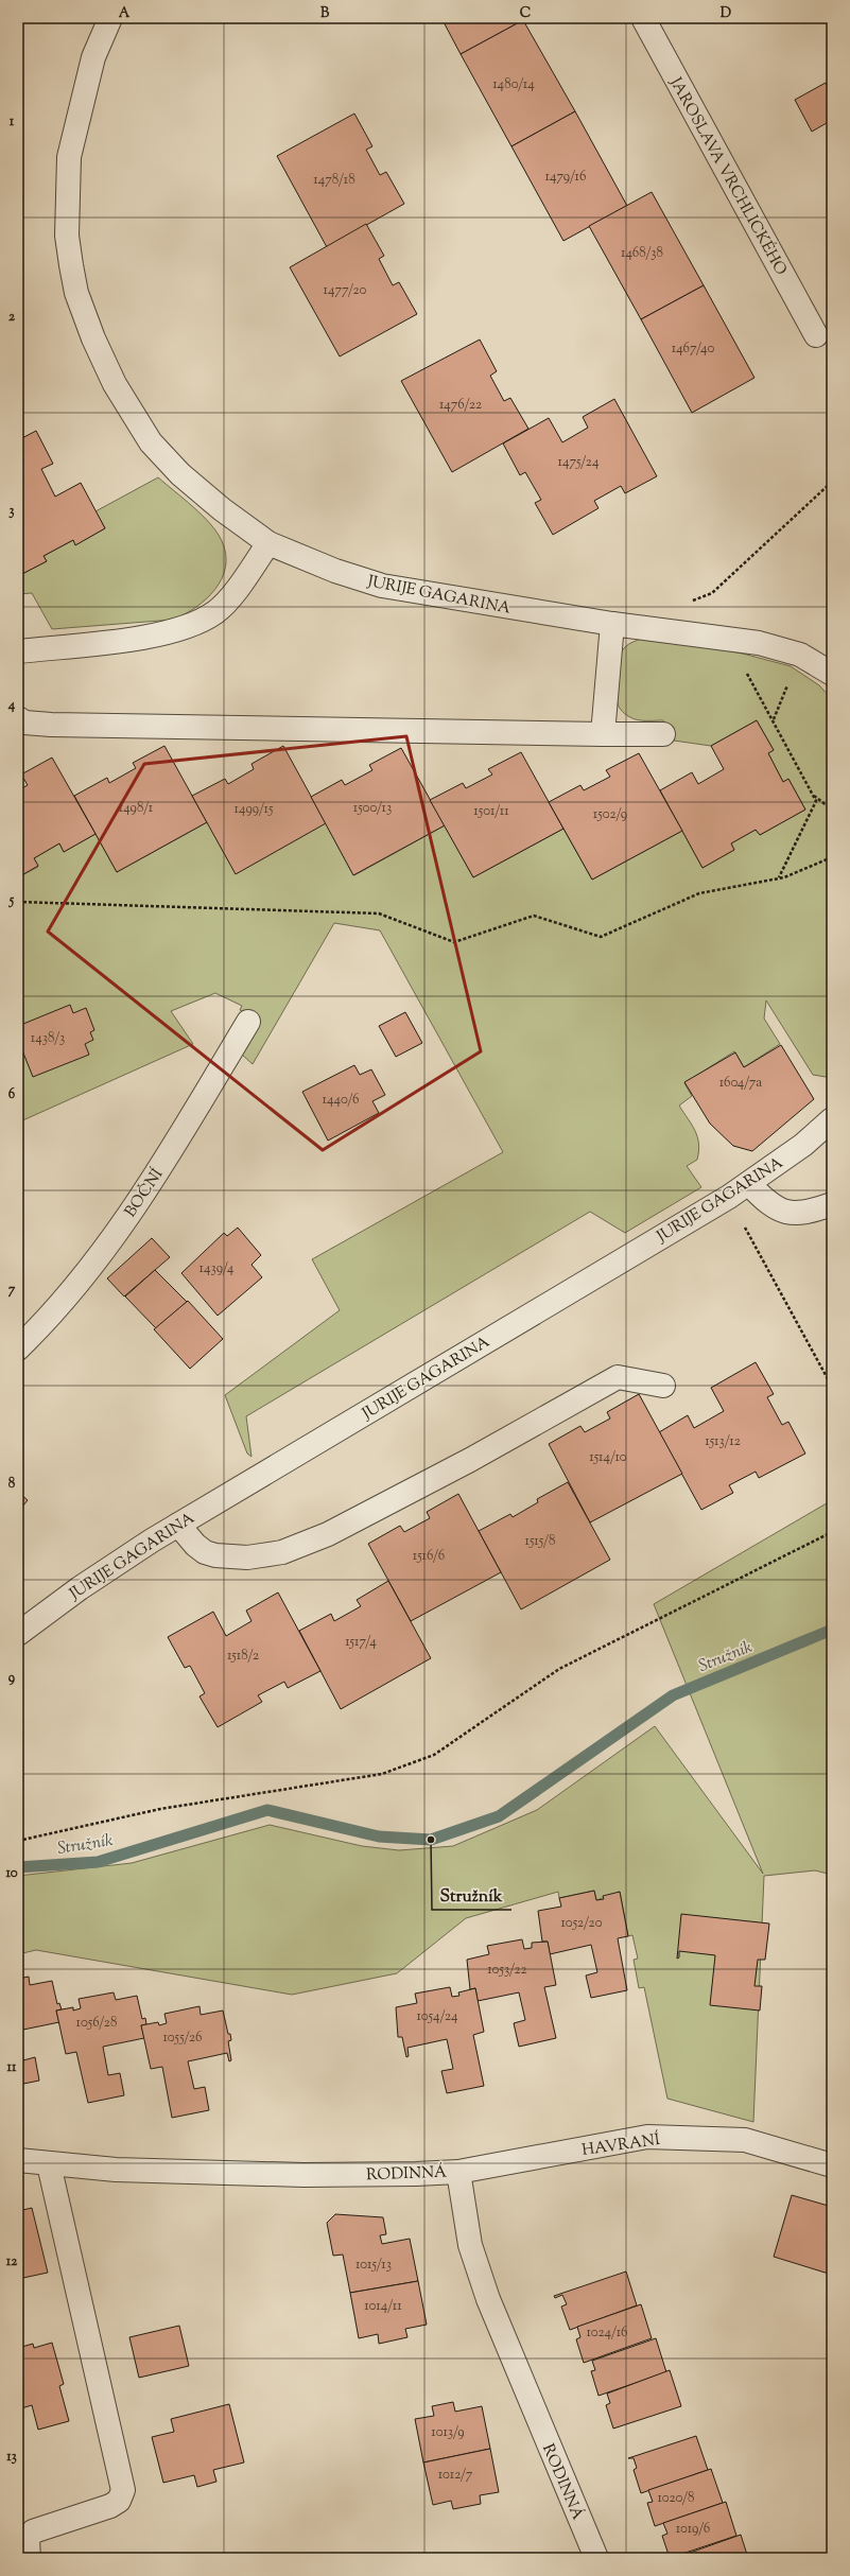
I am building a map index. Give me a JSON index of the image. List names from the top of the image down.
{
  "streets": {
    "street": [
      "JAROSLAVA VRCHLICKÉHO",
      "JURIJE GAGARINA",
      "BOČNÍ",
      "HAVRANÍ",
      "RODINNÁ"
    ]
  },
  "crossings": [
    ["HAVRANÍ", "RODINNÁ"]
  ],
  "water": ["Stružník"],
  "places": ["Stružník"],
  "house_numbers": [
    "1480/14",
    "1479/16",
    "1478/18",
    "1468/38",
    "1477/20",
    "1467/40",
    "1476/22",
    "1475/24",
    "1498/1",
    "1500/13",
    "1499/15",
    "1501/11",
    "1502/9",
    "1438/3",
    "1604/7a",
    "1440/6",
    "1439/4",
    "1513/12",
    "1514/10",
    "1515/8",
    "1516/6",
    "1517/4",
    "1518/2",
    "1052/20",
    "1053/22",
    "1054/24",
    "1056/28",
    "1055/26",
    "1015/13",
    "1014/11",
    "1024/16",
    "1013/9",
    "1012/7",
    "1020/8",
    "1019/6"
  ],
  "grid": {
    "columns": [
      "A",
      "B",
      "C",
      "D"
    ],
    "rows": [
      "1",
      "2",
      "3",
      "4",
      "5",
      "6",
      "7",
      "8",
      "9",
      "10",
      "11",
      "12",
      "13"
    ]
  }
}
